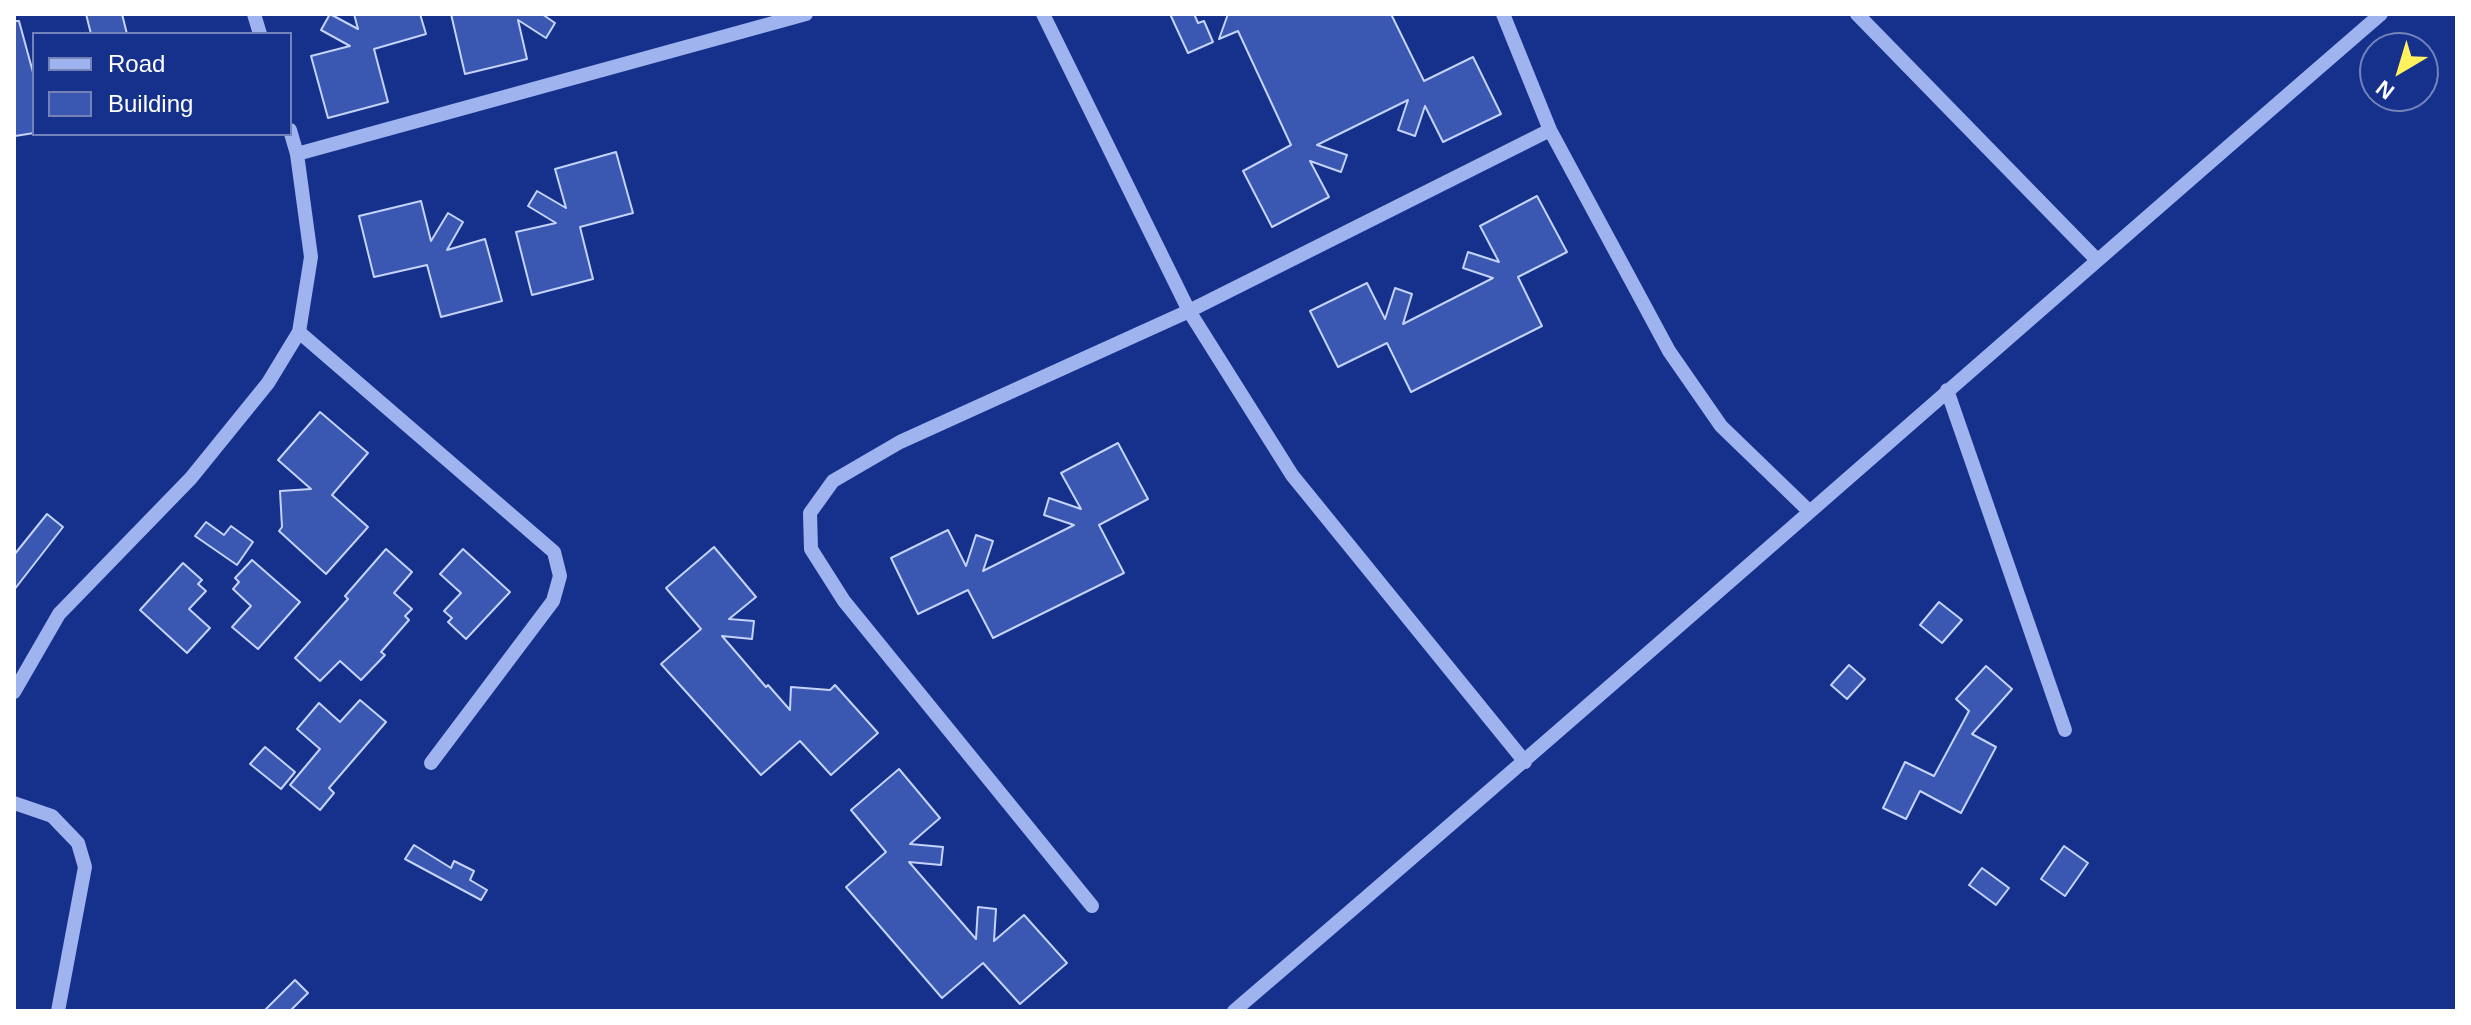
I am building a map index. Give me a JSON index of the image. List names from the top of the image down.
{
  "legend": ["Road", "Building"],
  "north": "bottom left"
}
